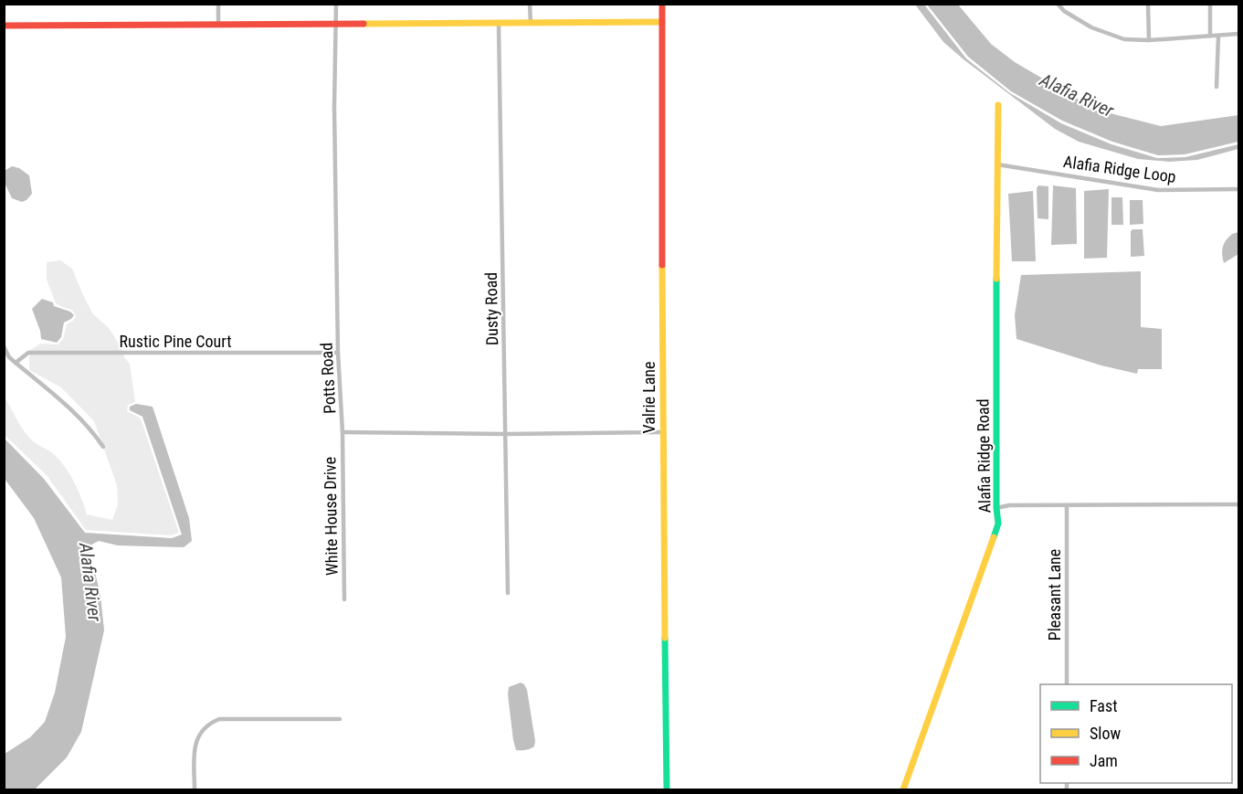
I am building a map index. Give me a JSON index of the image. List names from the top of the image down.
{
  "streets": {
    "street": [
      "Alafia Ridge Loop",
      "Dusty Road",
      "Rustic Pine Court",
      "Potts Road",
      "Valrie Lane",
      "Alafia Ridge Road",
      "White House Drive",
      "Pleasant Lane"
    ]
  },
  "crossings": [
    ["Alafia Ridge Loop", "Alafia Ridge Road"],
    ["Dusty Road", "Potts Road"],
    ["Rustic Pine Court", "Potts Road"],
    ["Potts Road", "Valrie Lane"],
    ["Potts Road", "White House Drive"]
  ],
  "water": ["Alafia River"],
  "legend": ["Fast", "Slow", "Jam"]
}
